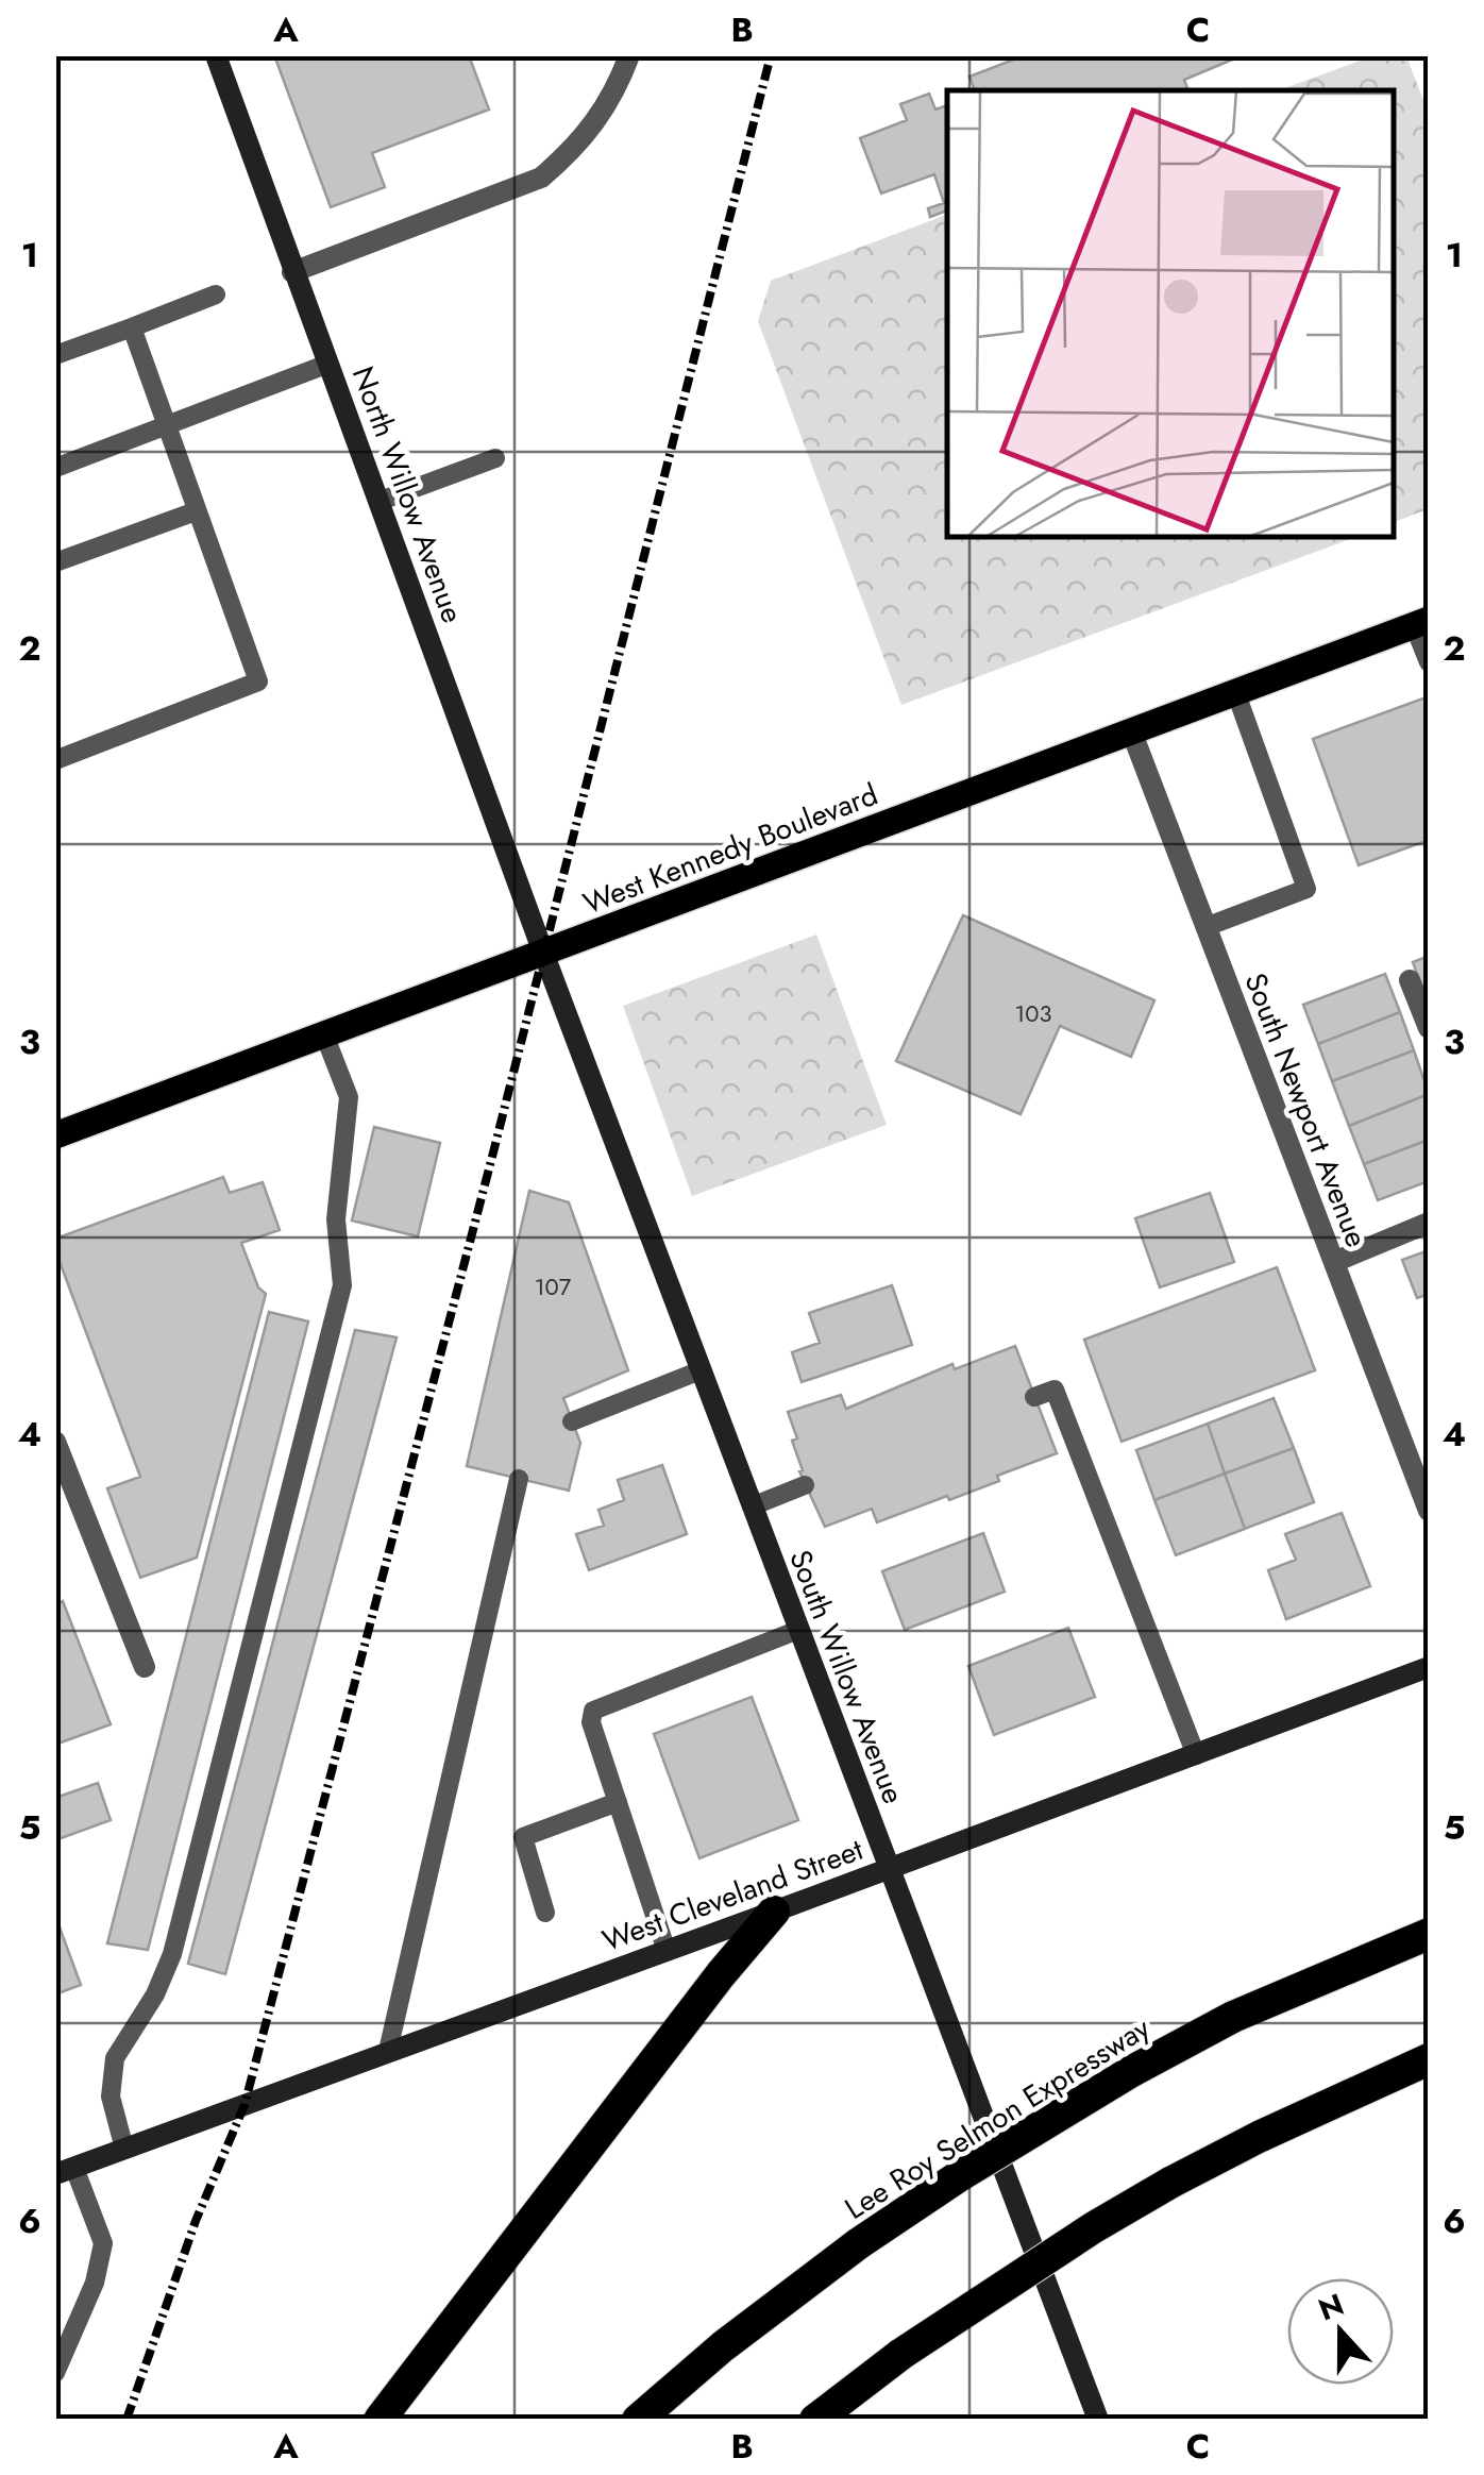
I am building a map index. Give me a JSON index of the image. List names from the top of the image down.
{
  "streets": {
    "highway": ["Lee Roy Selmon Expressway"],
    "main road": ["West Kennedy Boulevard"],
    "street": [
      "North Willow Avenue",
      "South Newport Avenue",
      "South Willow Avenue",
      "West Cleveland Street"
    ]
  },
  "crossings": [
    ["North Willow Avenue", "West Kennedy Boulevard"],
    ["North Willow Avenue", "South Willow Avenue"],
    ["West Kennedy Boulevard", "South Newport Avenue"],
    ["West Kennedy Boulevard", "South Willow Avenue"],
    ["South Willow Avenue", "West Cleveland Street"]
  ],
  "house_numbers": ["103", "107"],
  "north": "top",
  "grid": {
    "columns": ["A", "B", "C"],
    "rows": [
      "1",
      "2",
      "3",
      "4",
      "5",
      "6"
    ]
  }
}
